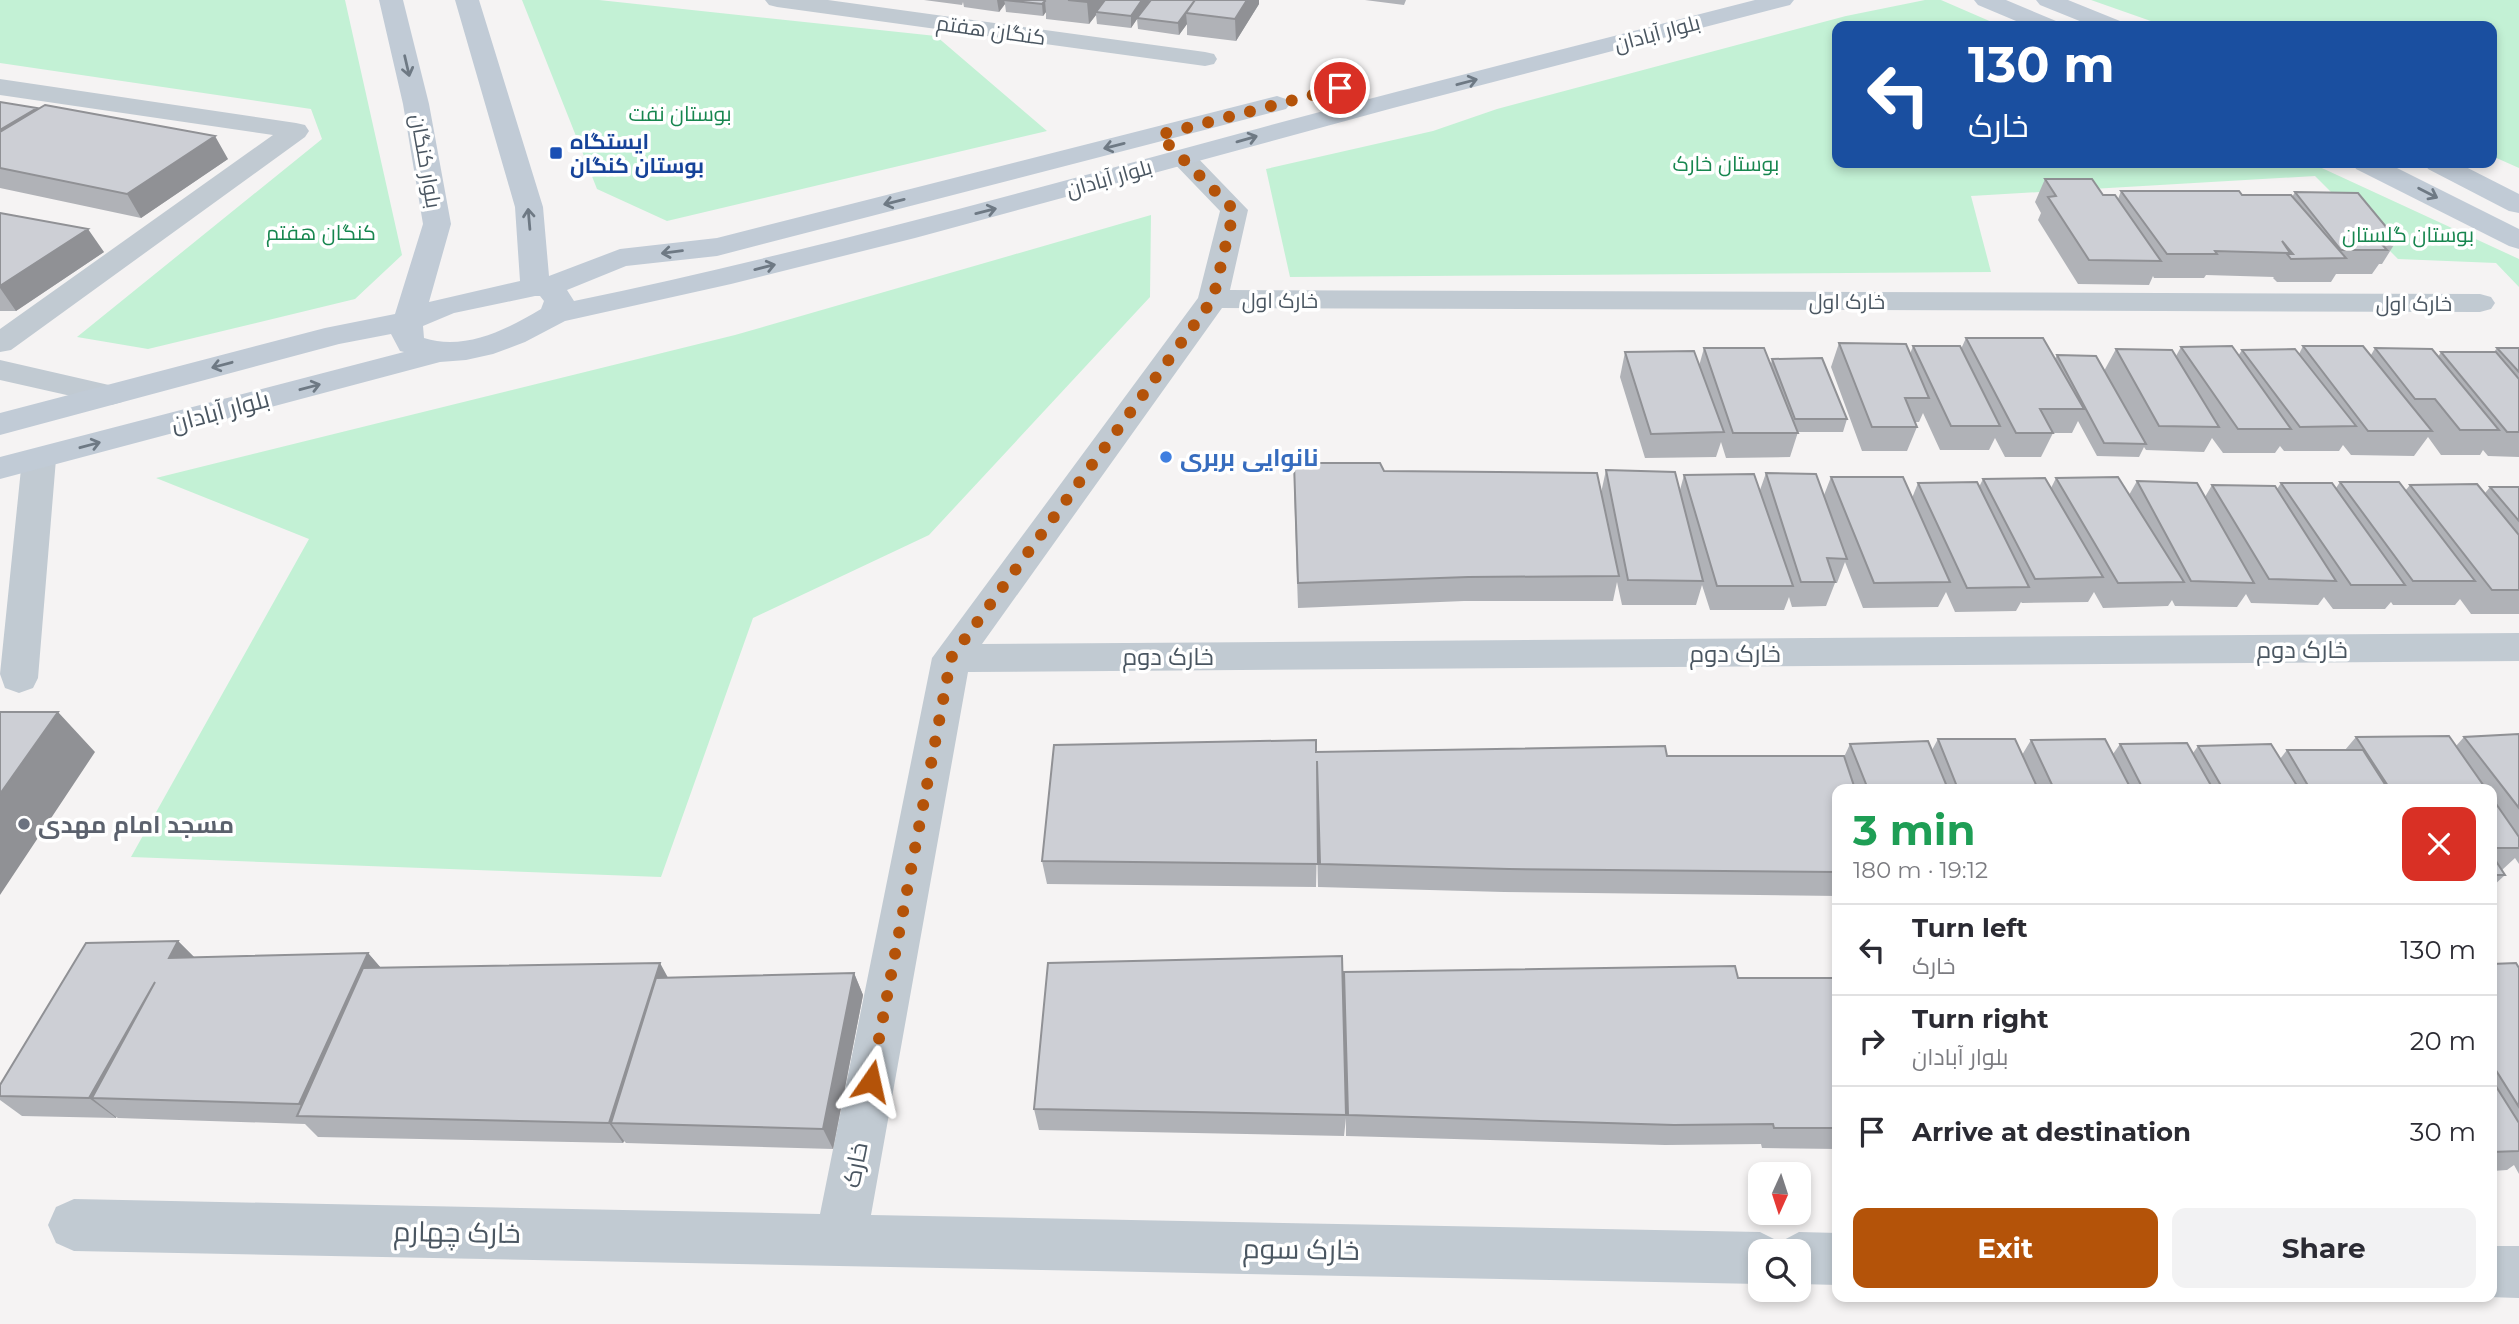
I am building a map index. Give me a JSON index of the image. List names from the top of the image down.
{
  "streets": {
    "main road": ["بلوار آبادان", "بلوار کنگان"],
    "street": [
      "کنگان هفتم",
      "خارک اول",
      "خارک دوم",
      "خارک",
      "خارک چهارم",
      "خارک سوم"
    ]
  },
  "crossings": [
    ["بلوار آبادان", "بلوار کنگان"],
    ["بلوار آبادان", "خارک"],
    ["خارک اول", "خارک"],
    ["خارک دوم", "خارک"],
    ["خارک", "خارک چهارم"],
    ["خارک", "خارک سوم"],
    ["خارک چهارم", "خارک سوم"]
  ],
  "parks": [
    "بوستان نفت",
    "بوستان خارک",
    "کنگان هفتم",
    "بوستان گلستان"
  ],
  "places": {
    "transit": ["ایستگاه بوستان کنگان"],
    "other": ["نانوایی بربری", "مسجد امام مهدی"]
  },
  "north": "bottom",
  "page": {
    "turn": ["130 m", "خارک"],
    "heading": ["3 min", "180 m · 19:12"],
    "list": [
      {
        "name": "Turn left",
        "note": "خارک",
        "value": "130 m"
      },
      {
        "name": "Turn right",
        "note": "بلوار آبادان",
        "value": "20 m"
      },
      {
        "name": "Arrive at destination",
        "value": "30 m"
      }
    ],
    "buttons": ["Exit", "Share"]
  }
}
